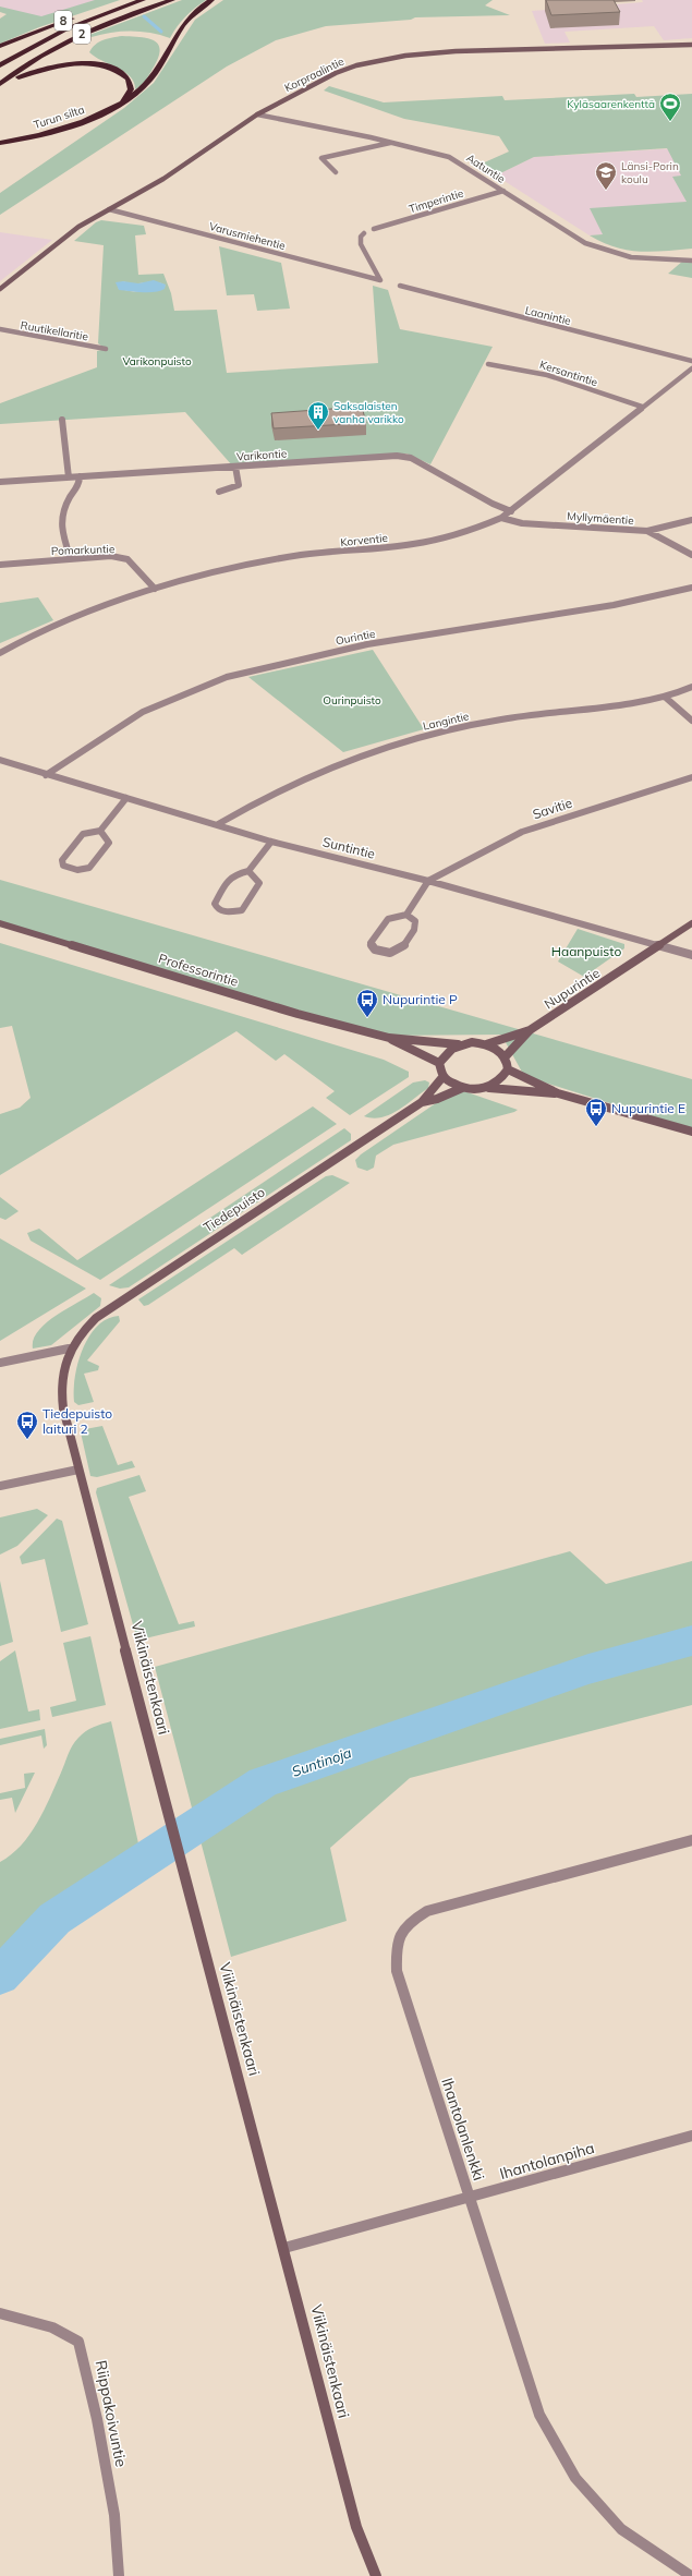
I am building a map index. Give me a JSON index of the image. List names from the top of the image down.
{
  "streets": {
    "highway": ["8", "2", "Turun silta"],
    "street": [
      "Korpraalintie",
      "Aatuntie",
      "Timperintie",
      "Varusmiehentie",
      "Laanintie",
      "Ruutikellaritie",
      "Kersantintie",
      "Varikontie",
      "Myllymäentie",
      "Korventie",
      "Pomarkuntie",
      "Ourintie",
      "Langintie",
      "Savitie",
      "Suntintie",
      "Professorintie",
      "Nupurintie",
      "Tiedepuisto",
      "Viikinäistenkaari",
      "Ihantolanlenkki",
      "Ihantolanpiha",
      "Riippakoivuntie"
    ]
  },
  "crossings": [
    ["Korpraalintie", "Aatuntie"],
    ["Korpraalintie", "Varusmiehentie"],
    ["Aatuntie", "Timperintie"],
    ["Kersantintie", "Korventie"],
    ["Varikontie", "Korventie"],
    ["Myllymäentie", "Korventie"],
    ["Korventie", "Pomarkuntie"],
    ["Ourintie", "Suntintie"],
    ["Langintie", "Suntintie"],
    ["Savitie", "Suntintie"],
    ["Suntintie", "Nupurintie"],
    ["Professorintie", "Nupurintie"],
    ["Professorintie", "Tiedepuisto"],
    ["Nupurintie", "Tiedepuisto"],
    ["Tiedepuisto", "Viikinäistenkaari"],
    ["Viikinäistenkaari", "Ihantolanpiha"],
    ["Ihantolanlenkki", "Ihantolanpiha"]
  ],
  "water": ["Suntinoja"],
  "parks": ["Varikonpuisto", "Ourinpuisto", "Haanpuisto"],
  "places": {
    "sports": ["Kyläsaarenkenttä"],
    "school or university": ["Länsi-Porin koulu"],
    "building": ["Saksalaisten vanha varikko"],
    "bus stop": ["Nupurintie P", "Nupurintie E", "Tiedepuisto laituri 2"]
  }
}
